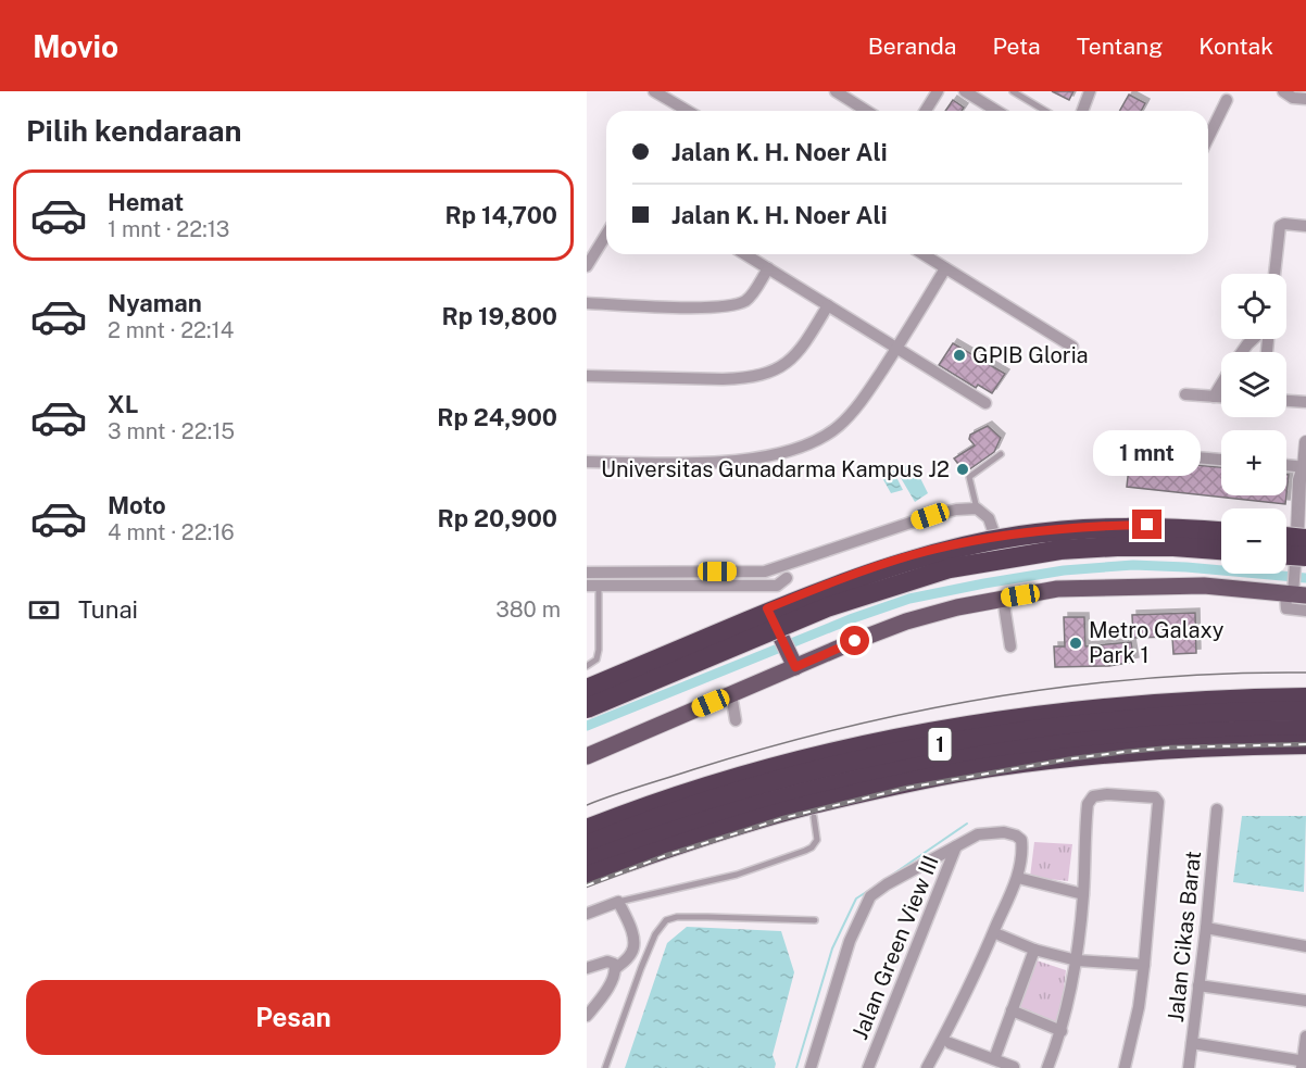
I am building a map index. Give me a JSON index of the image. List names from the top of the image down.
{
  "streets": {
    "highway": ["1"],
    "street": ["Jalan Cikas Barat", "Jalan Green View III"]
  },
  "places": ["GPIB Gloria", "Universitas Gunadarma Kampus J2", "Metro Galaxy Park 1"],
  "page": {
    "header": "Movio",
    "nav": [
      "Beranda",
      "Peta",
      "Tentang",
      "Kontak"
    ],
    "heading": "Pilih kendaraan",
    "banner": ["Jalan K. H. Noer Ali", "Jalan K. H. Noer Ali"],
    "list": [
      {
        "name": "Hemat",
        "note": "1 mnt · 22:13",
        "value": "Rp 14,700"
      },
      {
        "name": "Nyaman",
        "note": "2 mnt · 22:14",
        "value": "Rp 19,800"
      },
      {
        "name": "XL",
        "note": "3 mnt · 22:15",
        "value": "Rp 24,900"
      },
      {
        "name": "Moto",
        "note": "4 mnt · 22:16",
        "value": "Rp 20,900"
      }
    ],
    "map_buttons": ["+", "−"],
    "bubble": "1 mnt",
    "pay": ["Tunai", "380 m"],
    "buttons": "Pesan"
  }
}
